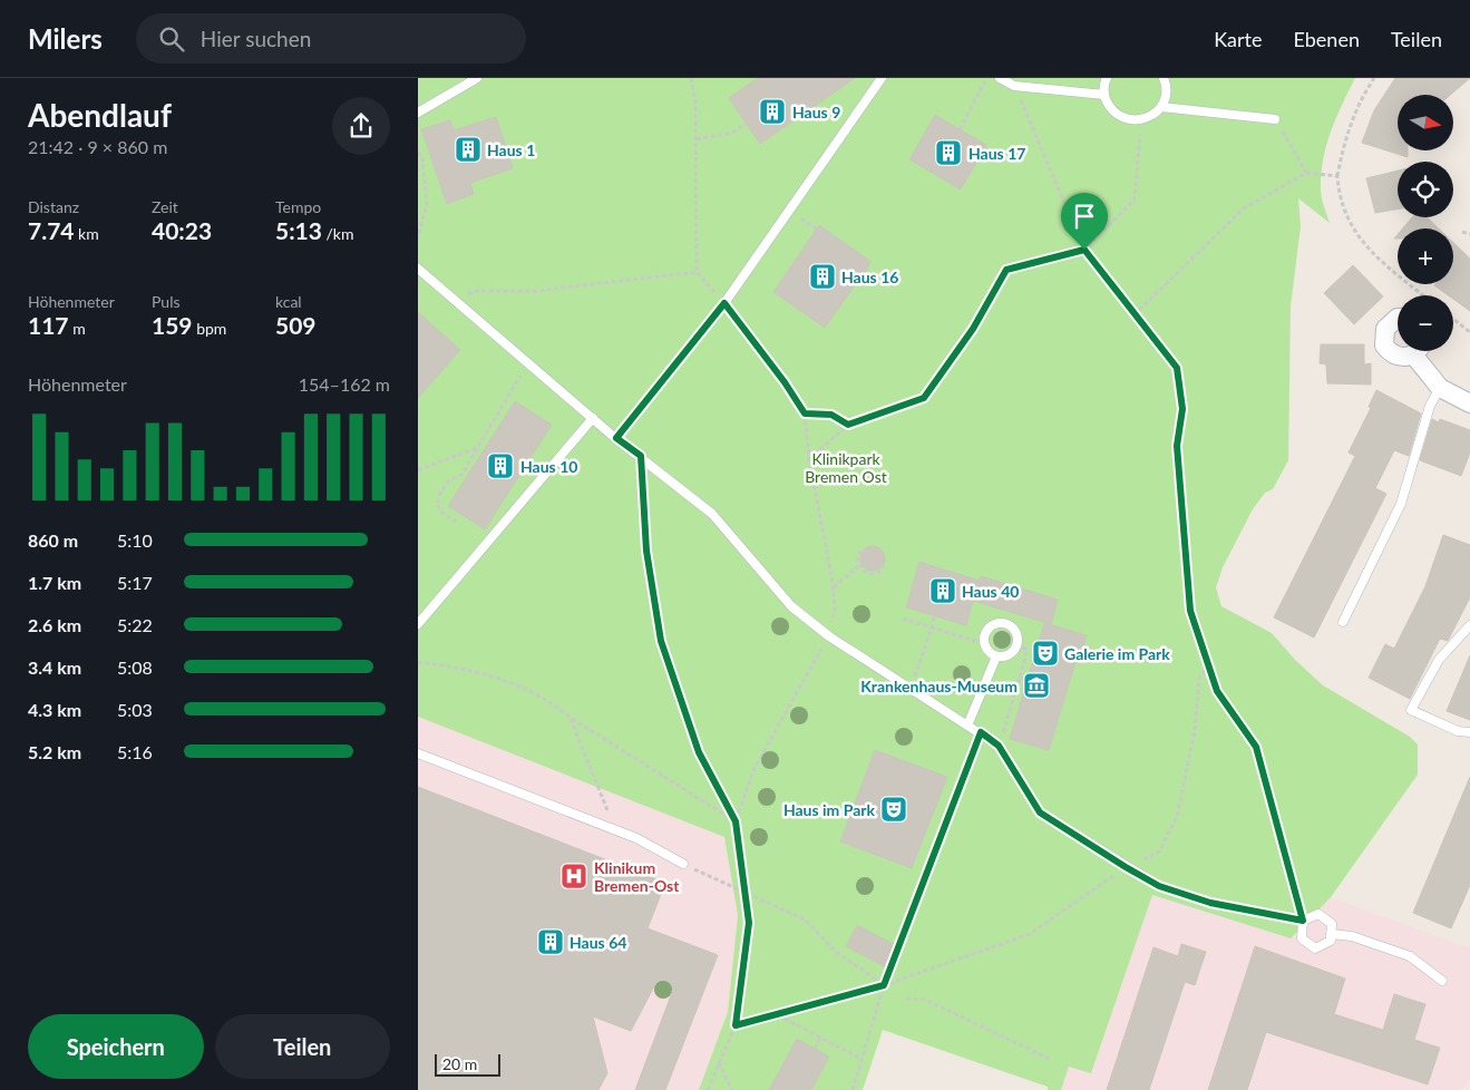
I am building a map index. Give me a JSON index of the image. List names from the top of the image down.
{
  "parks": ["Klinikpark Bremen Ost"],
  "places": {
    "building": [
      "Haus 9",
      "Haus 1",
      "Haus 17",
      "Haus 16",
      "Haus 10",
      "Haus 40",
      "Haus 64"
    ],
    "theatre": ["Galerie im Park", "Haus im Park"],
    "museum": ["Krankenhaus-Museum"],
    "hospital": ["Klinikum Bremen-Ost"]
  },
  "scale_bar": "20 m",
  "north": "right",
  "page": {
    "header": "Milers",
    "search": "Hier suchen",
    "nav": ["Karte", "Ebenen", "Teilen"],
    "heading": ["Abendlauf", "21:42 · 9 × 860 m"],
    "map_buttons": ["+", "−"],
    "stats": [
      ["Distanz", "7.74 km"],
      ["Zeit", "40:23"],
      ["Tempo", "5:13 /km"],
      ["Höhenmeter", "117 m"],
      ["Puls", "159 bpm"],
      ["kcal", "509"]
    ],
    "chart": ["Höhenmeter", "154–162 m"],
    "list": [
      {
        "name": "860 m",
        "note": "5:10"
      },
      {
        "name": "1.7 km",
        "note": "5:17"
      },
      {
        "name": "2.6 km",
        "note": "5:22"
      },
      {
        "name": "3.4 km",
        "note": "5:08"
      },
      {
        "name": "4.3 km",
        "note": "5:03"
      },
      {
        "name": "5.2 km",
        "note": "5:16"
      }
    ],
    "buttons": ["Speichern", "Teilen"],
    "scale": "20 m"
  }
}
